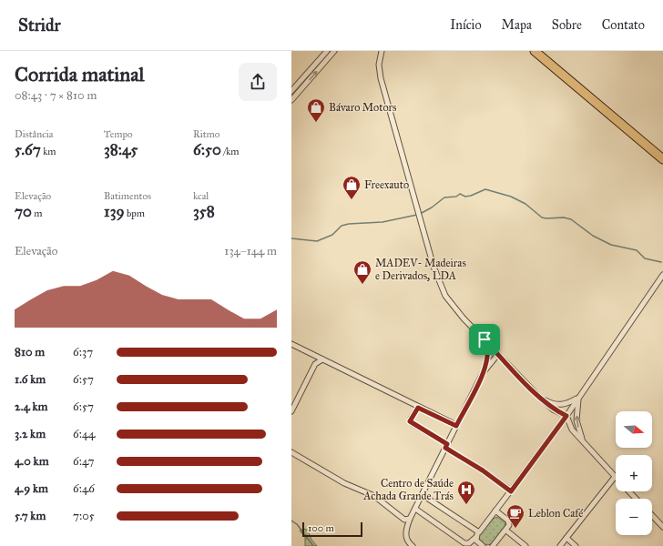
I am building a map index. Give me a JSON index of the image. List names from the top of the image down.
{
  "places": {
    "shop": ["Bávaro Motors", "Freexauto", "MADEV- Madeiras e Derivados, LDA"],
    "hospital": ["Centro de Saúde Achada Grande Trás"],
    "cafe": ["Leblon Café"]
  },
  "scale_bar": "100 m",
  "north": "right",
  "page": {
    "header": "Stridr",
    "nav": [
      "Início",
      "Mapa",
      "Sobre",
      "Contato"
    ],
    "heading": ["Corrida matinal", "08:43 · 7 × 810 m"],
    "stats": [
      ["Distância", "5.67 km"],
      ["Tempo", "38:45"],
      ["Ritmo", "6:50 /km"],
      ["Elevação", "70 m"],
      ["Batimentos", "139 bpm"],
      ["kcal", "358"]
    ],
    "chart": ["Elevação", "134–144 m"],
    "list": [
      {
        "name": "810 m",
        "note": "6:37"
      },
      {
        "name": "1.6 km",
        "note": "6:57"
      },
      {
        "name": "2.4 km",
        "note": "6:57"
      },
      {
        "name": "3.2 km",
        "note": "6:44"
      },
      {
        "name": "4.0 km",
        "note": "6:47"
      },
      {
        "name": "4.9 km",
        "note": "6:46"
      },
      {
        "name": "5.7 km",
        "note": "7:05"
      }
    ],
    "map_buttons": ["+", "−"],
    "scale": "100 m"
  }
}
